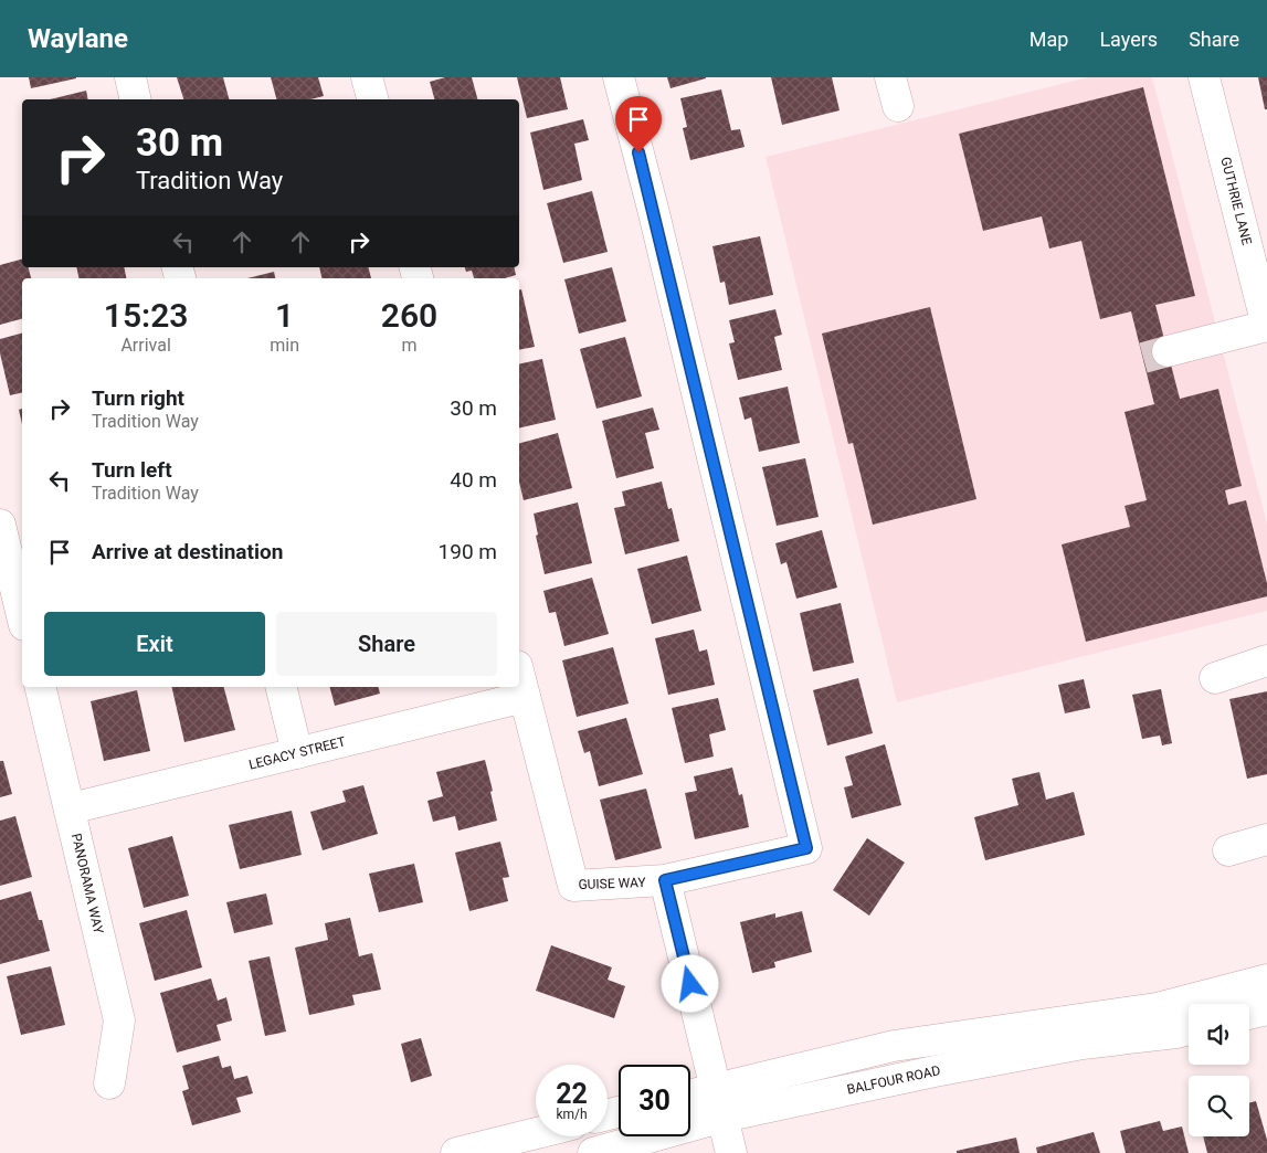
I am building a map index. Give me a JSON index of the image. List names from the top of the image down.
{
  "streets": {
    "street": [
      "GUTHRIE LANE",
      "LEGACY STREET",
      "PANORAMA WAY",
      "GUISE WAY",
      "BALFOUR ROAD"
    ]
  },
  "crossings": [
    ["LEGACY STREET", "PANORAMA WAY"],
    ["LEGACY STREET", "GUISE WAY"],
    ["GUISE WAY", "BALFOUR ROAD"]
  ],
  "page": {
    "header": "Waylane",
    "nav": ["Map", "Layers", "Share"],
    "turn": ["30 m", "Tradition Way"],
    "eta": [
      "15:23",
      "Arrival",
      "1",
      "min",
      "260",
      "m"
    ],
    "list": [
      {
        "name": "Turn right",
        "note": "Tradition Way",
        "value": "30 m"
      },
      {
        "name": "Turn left",
        "note": "Tradition Way",
        "value": "40 m"
      },
      {
        "name": "Arrive at destination",
        "value": "190 m"
      }
    ],
    "buttons": ["Exit", "Share"],
    "speed": "22 km/h",
    "limit": "30"
  }
}
